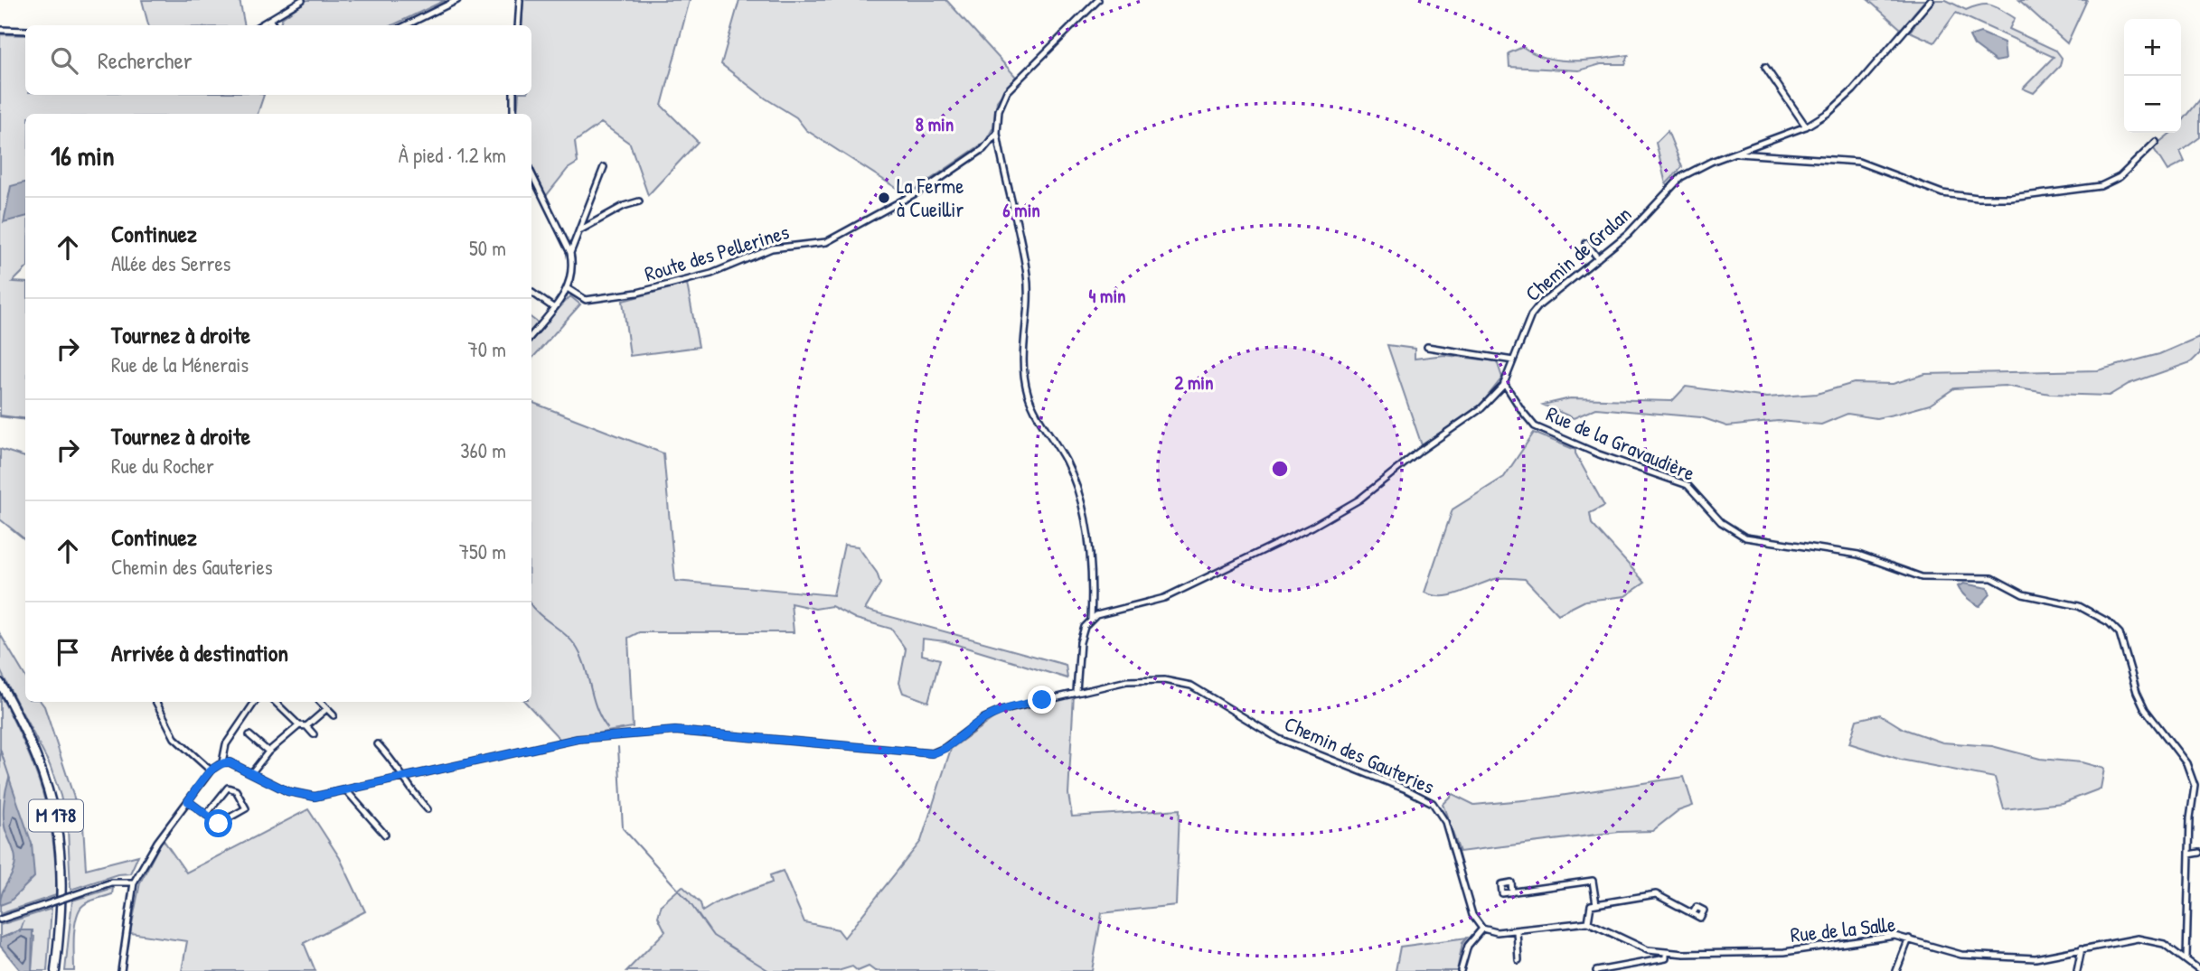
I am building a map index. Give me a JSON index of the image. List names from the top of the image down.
{
  "streets": {
    "main road": ["M 178"],
    "street": [
      "Route des Pellerines",
      "Chemin de Gralan",
      "Rue de la Gravaudière",
      "Chemin des Gauteries",
      "Rue de la Salle"
    ]
  },
  "crossings": [
    ["Chemin de Gralan", "Rue de la Gravaudière"],
    ["Rue de la Gravaudière", "Rue de la Salle"]
  ],
  "places": ["La Ferme à Cueillir"],
  "page": {
    "map_buttons": ["+", "−"],
    "search": "Rechercher",
    "heading": ["16 min", "À pied · 1.2 km"],
    "list": [
      ["Continuez", "Allée des Serres", "50 m"],
      ["Tournez à droite", "Rue de la Ménerais", "70 m"],
      ["Tournez à droite", "Rue du Rocher", "360 m"],
      ["Continuez", "Chemin des Gauteries", "750 m"],
      "Arrivée à destination"
    ]
  },
  "rings": [
    "8 min",
    "6 min",
    "4 min",
    "2 min"
  ]
}
